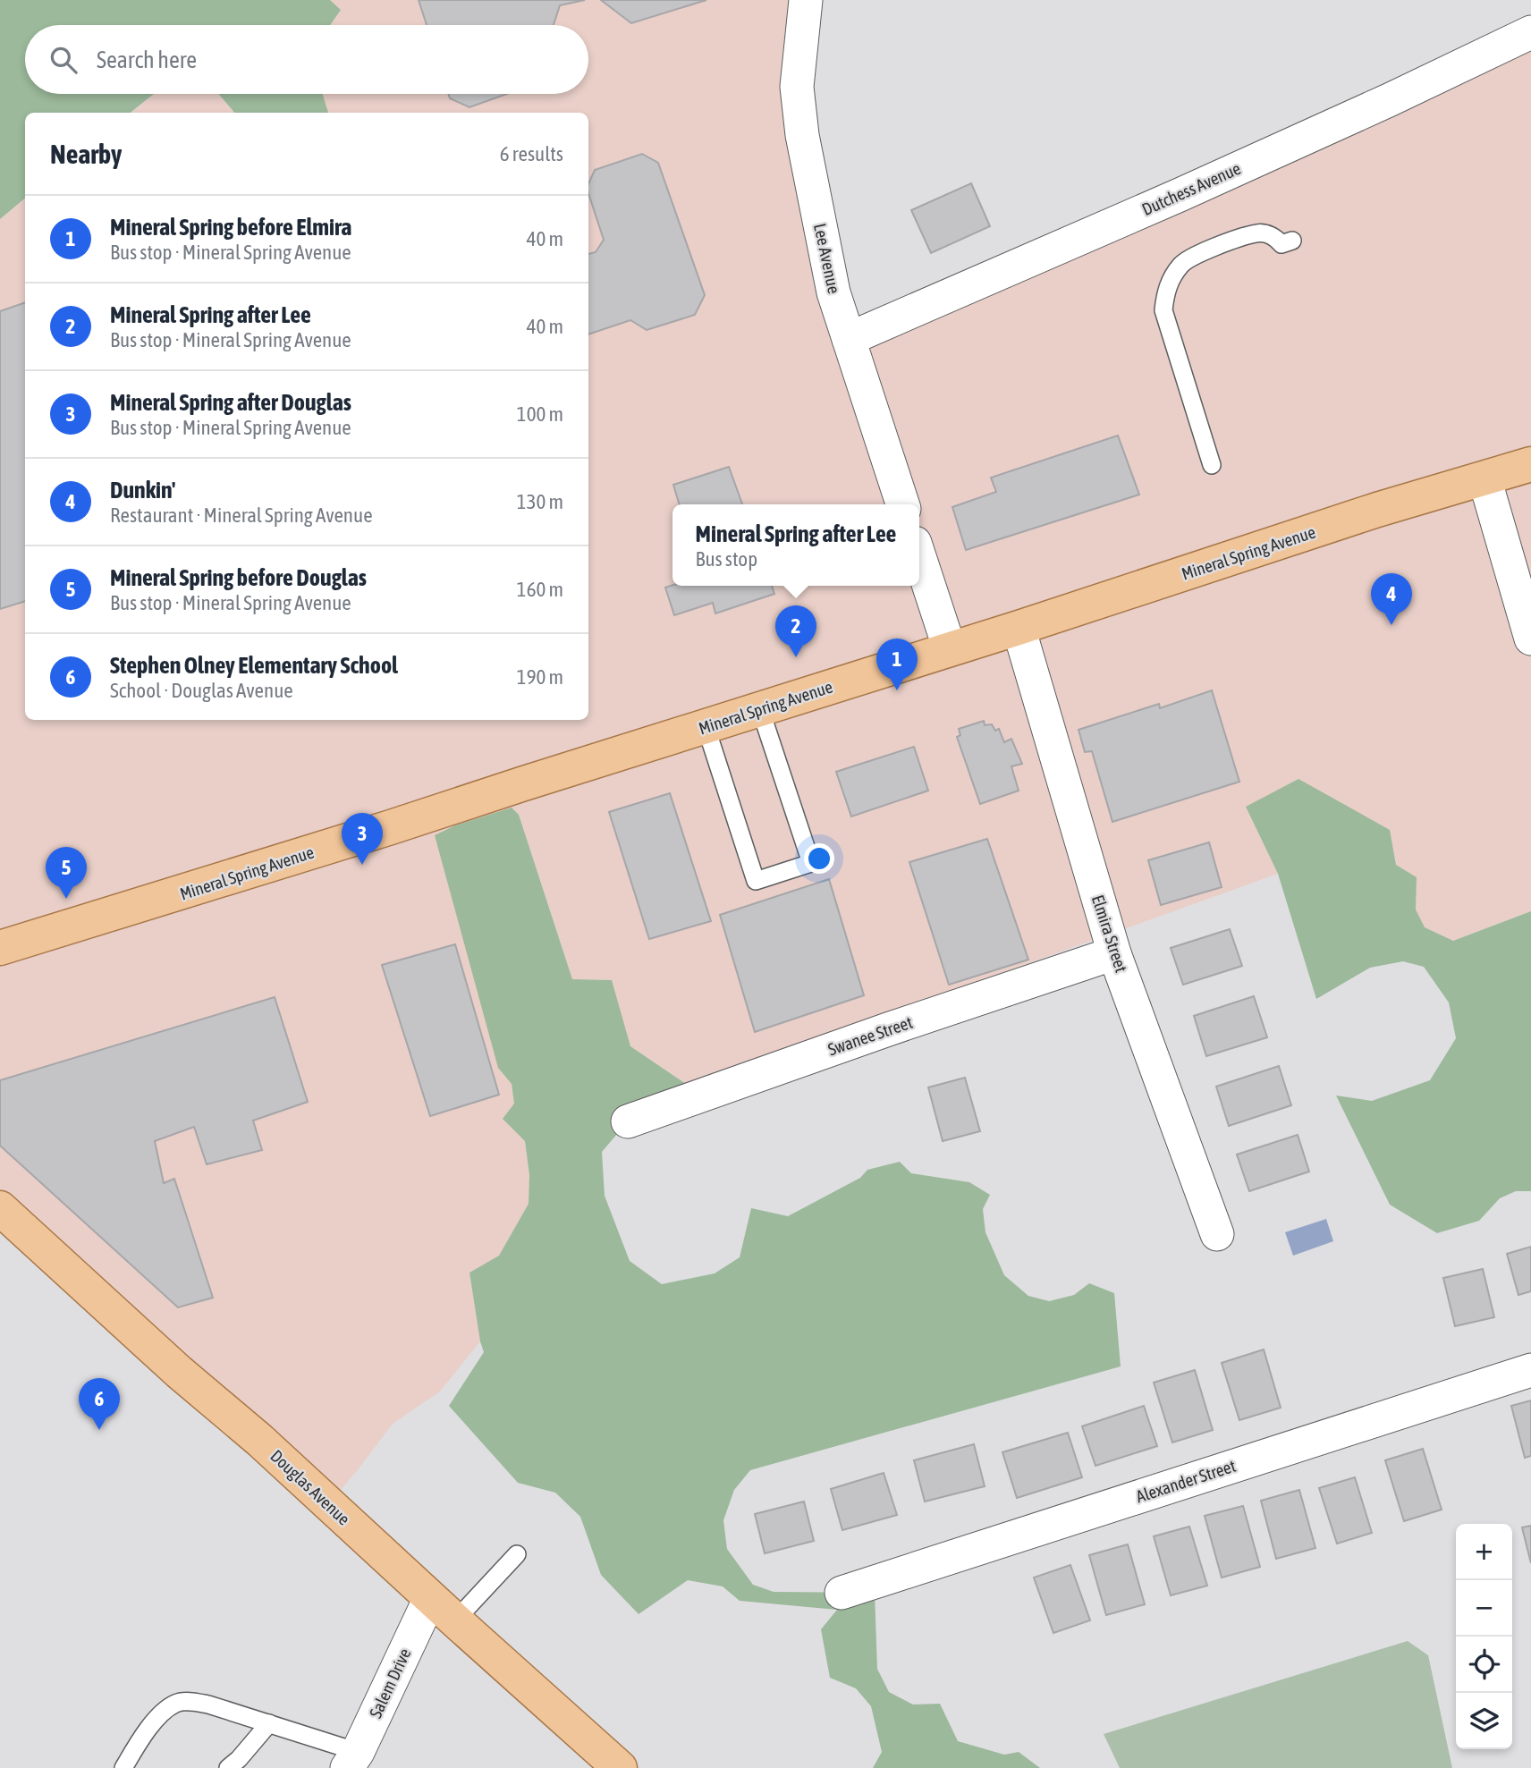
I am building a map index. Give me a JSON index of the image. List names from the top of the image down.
{
  "streets": {
    "main road": ["Mineral Spring Avenue", "Douglas Avenue"],
    "street": [
      "Dutchess Avenue",
      "Lee Avenue",
      "Elmira Street",
      "Swanee Street",
      "Alexander Street",
      "Salem Drive"
    ]
  },
  "crossings": [
    ["Dutchess Avenue", "Lee Avenue"],
    ["Mineral Spring Avenue", "Elmira Street"],
    ["Elmira Street", "Swanee Street"],
    ["Douglas Avenue", "Salem Drive"]
  ],
  "page": {
    "search": "Search here",
    "heading": ["Nearby", "6 results"],
    "list": [
      {
        "mark": "1",
        "name": "Mineral Spring before Elmira",
        "note": "Bus stop · Mineral Spring Avenue",
        "value": "40 m"
      },
      {
        "mark": "2",
        "name": "Mineral Spring after Lee",
        "note": "Bus stop · Mineral Spring Avenue",
        "value": "40 m"
      },
      {
        "mark": "3",
        "name": "Mineral Spring after Douglas",
        "note": "Bus stop · Mineral Spring Avenue",
        "value": "100 m"
      },
      {
        "mark": "4",
        "name": "Dunkin'",
        "note": "Restaurant · Mineral Spring Avenue",
        "value": "130 m"
      },
      {
        "mark": "5",
        "name": "Mineral Spring before Douglas",
        "note": "Bus stop · Mineral Spring Avenue",
        "value": "160 m"
      },
      {
        "mark": "6",
        "name": "Stephen Olney Elementary School",
        "note": "School · Douglas Avenue",
        "value": "190 m"
      }
    ],
    "popup": ["Mineral Spring after Lee", "Bus stop"],
    "pins": [
      "4",
      "2",
      "1",
      "3",
      "5",
      "6"
    ],
    "map_buttons": ["+", "−"]
  }
}
